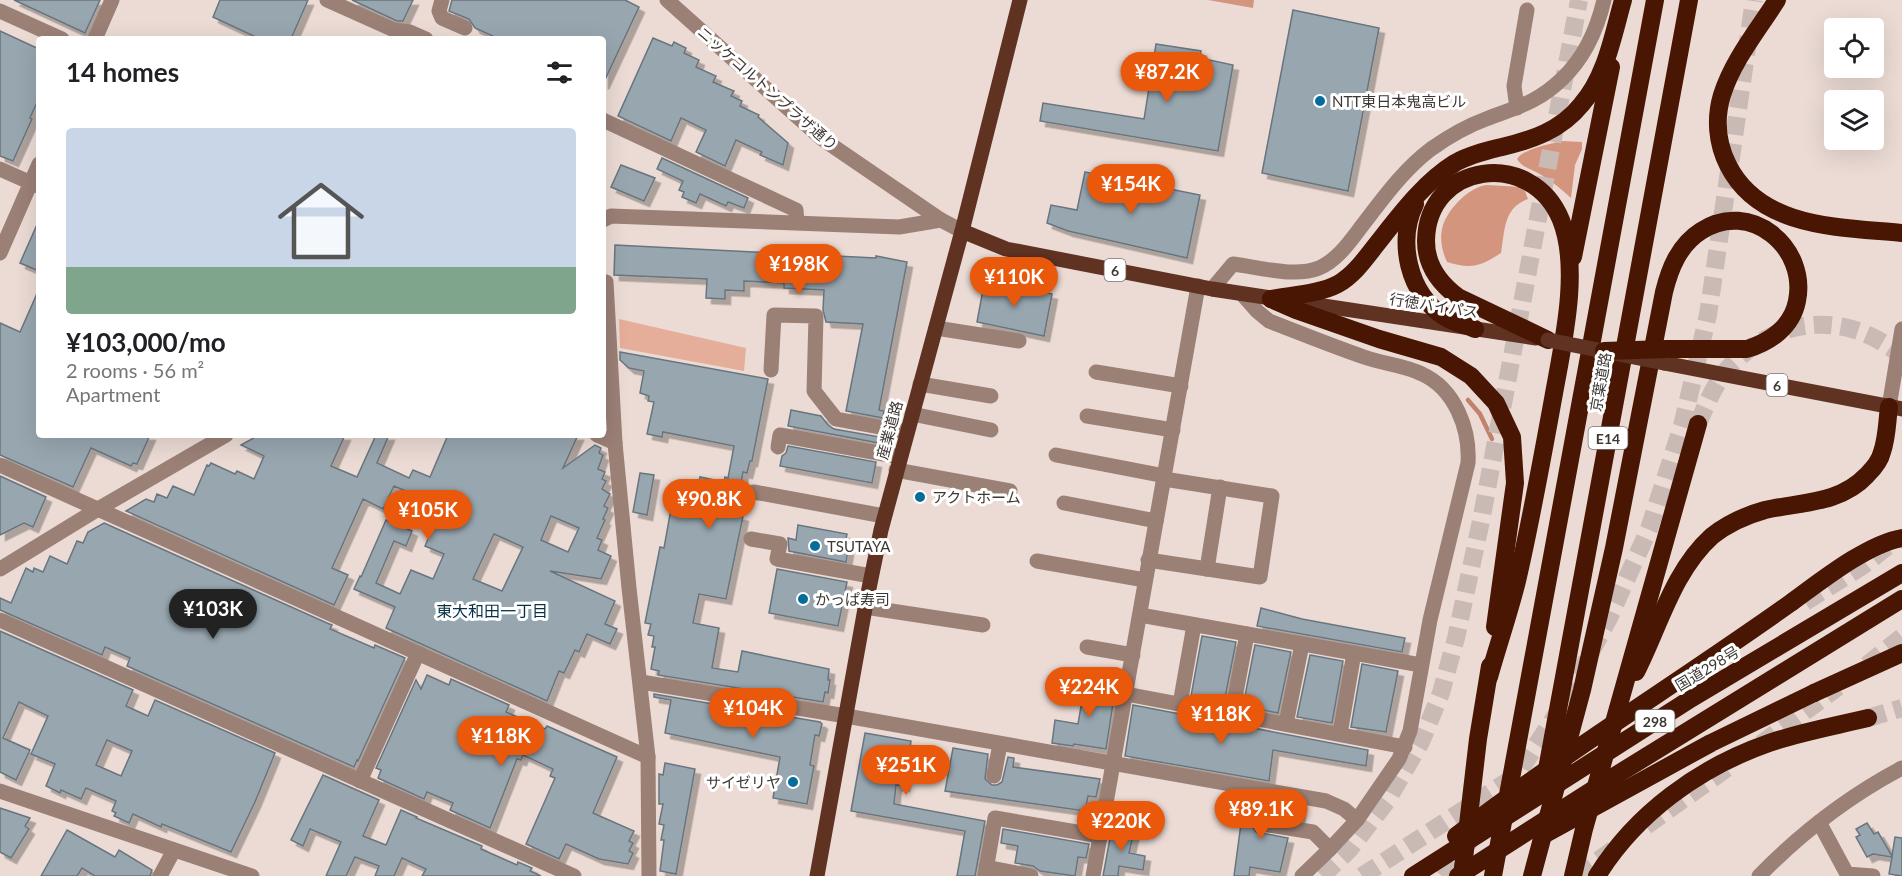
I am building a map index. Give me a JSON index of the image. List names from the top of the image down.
{
  "streets": {
    "highway": [
      "京葉道路",
      "E14",
      "国道298号",
      "298"
    ],
    "main road": ["6", "行徳バイパス", "産業道路"],
    "street": ["ニッケコルトンプラザ通り"]
  },
  "crossings": [
    ["ニッケコルトンプラザ通り", "行徳バイパス"],
    ["ニッケコルトンプラザ通り", "産業道路"],
    ["行徳バイパス", "産業道路"]
  ],
  "districts": ["東大和田一丁目"],
  "places": [
    "NTT東日本鬼高ビル",
    "アクトホーム",
    "TSUTAYA",
    "かっぱ寿司",
    "サイゼリヤ"
  ],
  "page": {
    "heading": "14 homes",
    "price": [
      "¥87.2K",
      "¥154K",
      "¥198K",
      "¥110K",
      "¥90.8K",
      "¥105K",
      "¥103K",
      "¥224K",
      "¥104K",
      "¥118K",
      "¥118K",
      "¥251K",
      "¥89.1K",
      "¥220K"
    ],
    "list": [
      {
        "name": "¥103,000/mo",
        "note": "2 rooms · 56 m² · Apartment"
      }
    ]
  }
}
